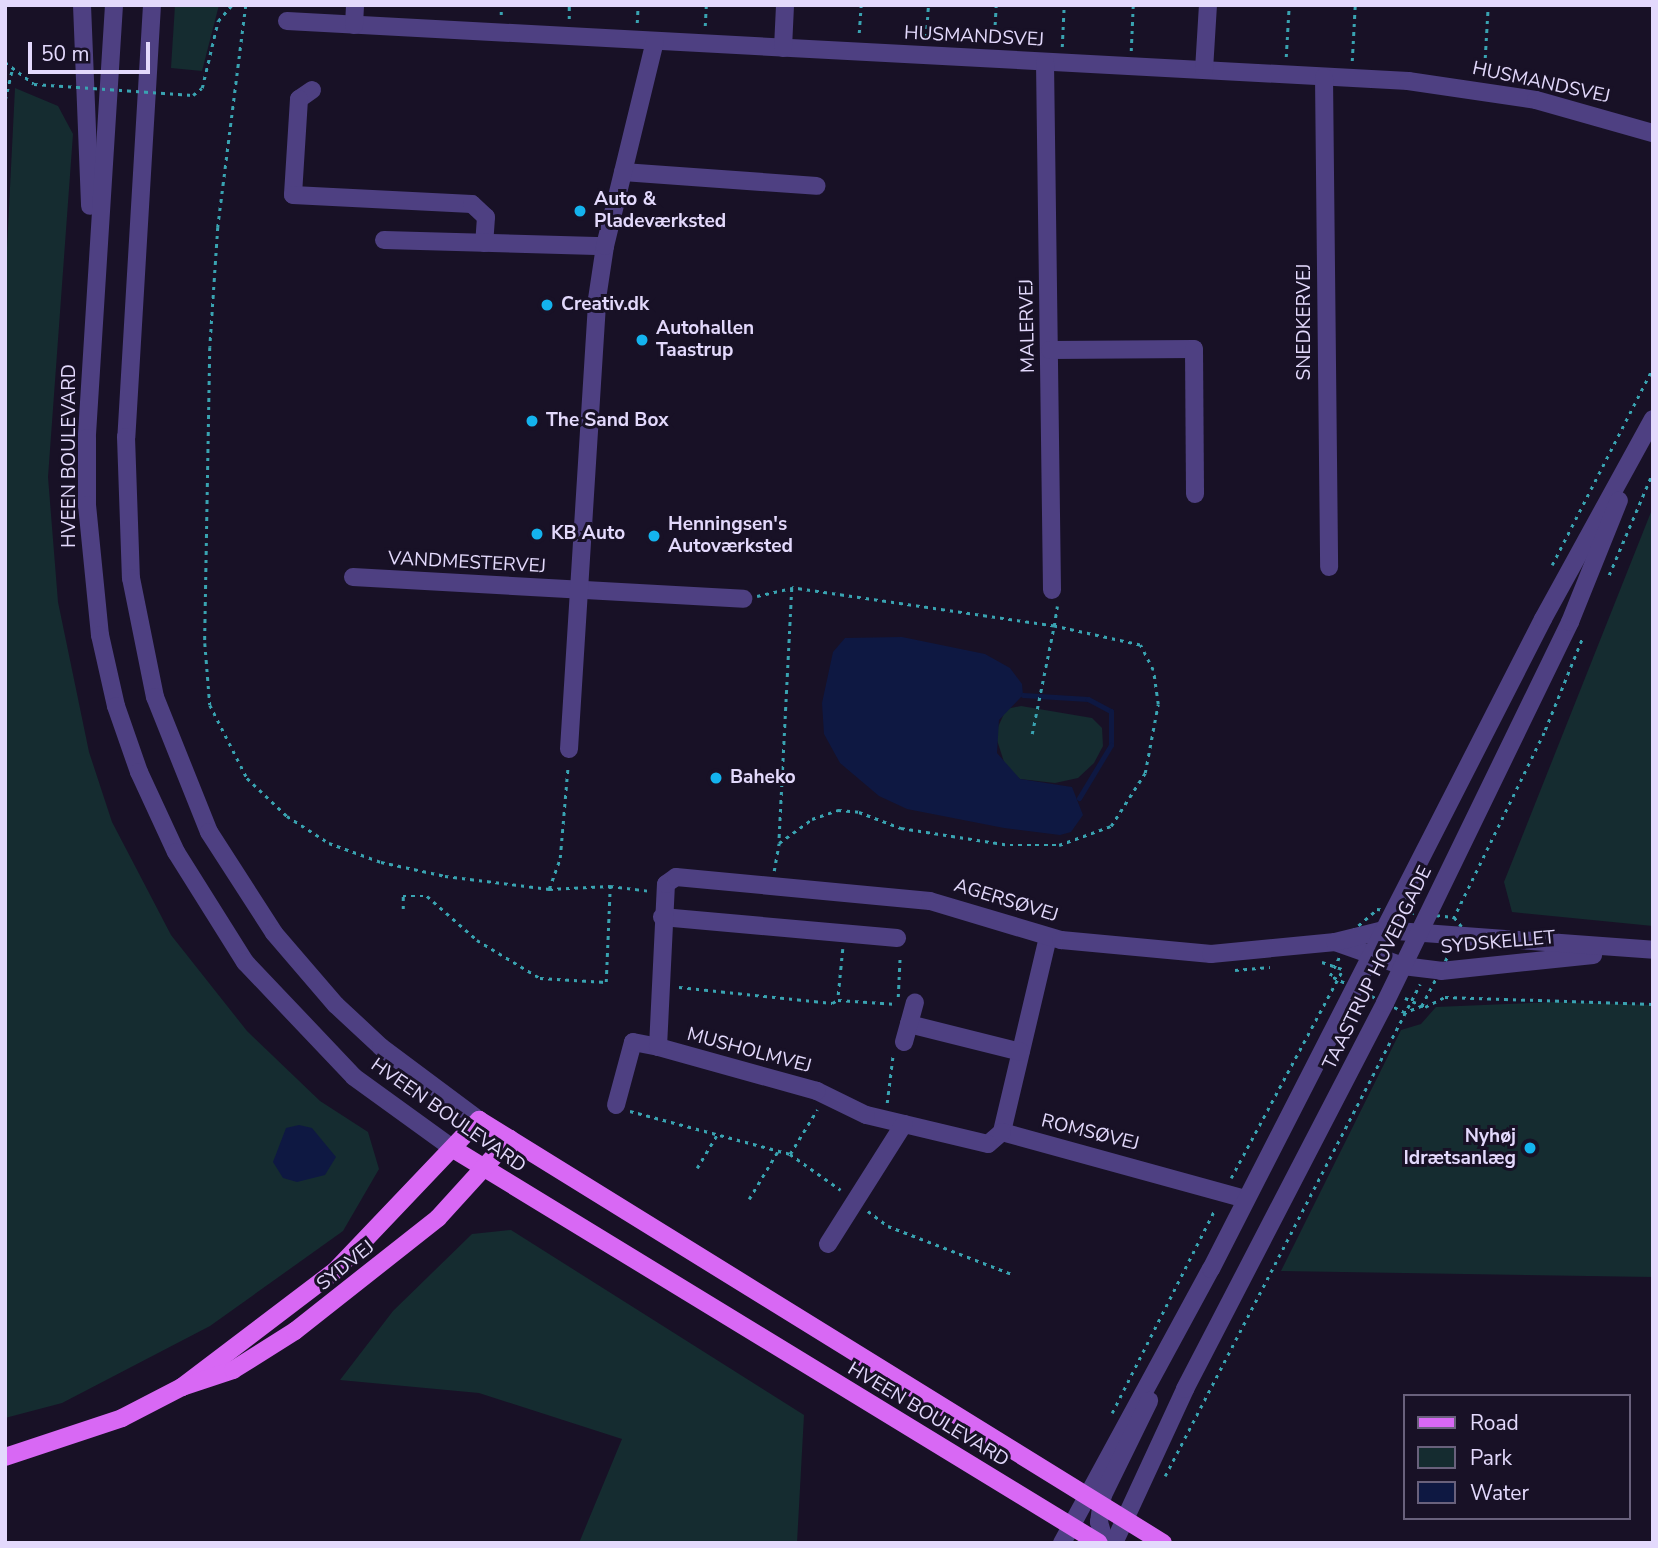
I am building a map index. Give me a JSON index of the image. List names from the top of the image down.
{
  "streets": {
    "main road": ["HVEEN BOULEVARD", "SYDVEJ"],
    "street": [
      "HUSMANDSVEJ",
      "SNEDKERVEJ",
      "MALERVEJ",
      "VANDMESTERVEJ",
      "AGERSØVEJ",
      "SYDSKELLET",
      "TAASTRUP HOVEDGADE",
      "MUSHOLMVEJ",
      "ROMSØVEJ"
    ]
  },
  "crossings": [
    ["HUSMANDSVEJ", "SNEDKERVEJ"],
    ["HUSMANDSVEJ", "MALERVEJ"],
    ["HVEEN BOULEVARD", "TAASTRUP HOVEDGADE"],
    ["HVEEN BOULEVARD", "SYDVEJ"],
    ["AGERSØVEJ", "SYDSKELLET"],
    ["AGERSØVEJ", "MUSHOLMVEJ"],
    ["SYDSKELLET", "TAASTRUP HOVEDGADE"],
    ["TAASTRUP HOVEDGADE", "ROMSØVEJ"],
    ["MUSHOLMVEJ", "ROMSØVEJ"]
  ],
  "places": [
    "Auto & Pladeværksted",
    "Creativ.dk",
    "Autohallen Taastrup",
    "The Sand Box",
    "KB Auto",
    "Henningsen's Autoværksted",
    "Baheko",
    "Nyhøj Idrætsanlæg"
  ],
  "legend": ["Road", "Park", "Water"],
  "scale_bar": "50 m"
}
